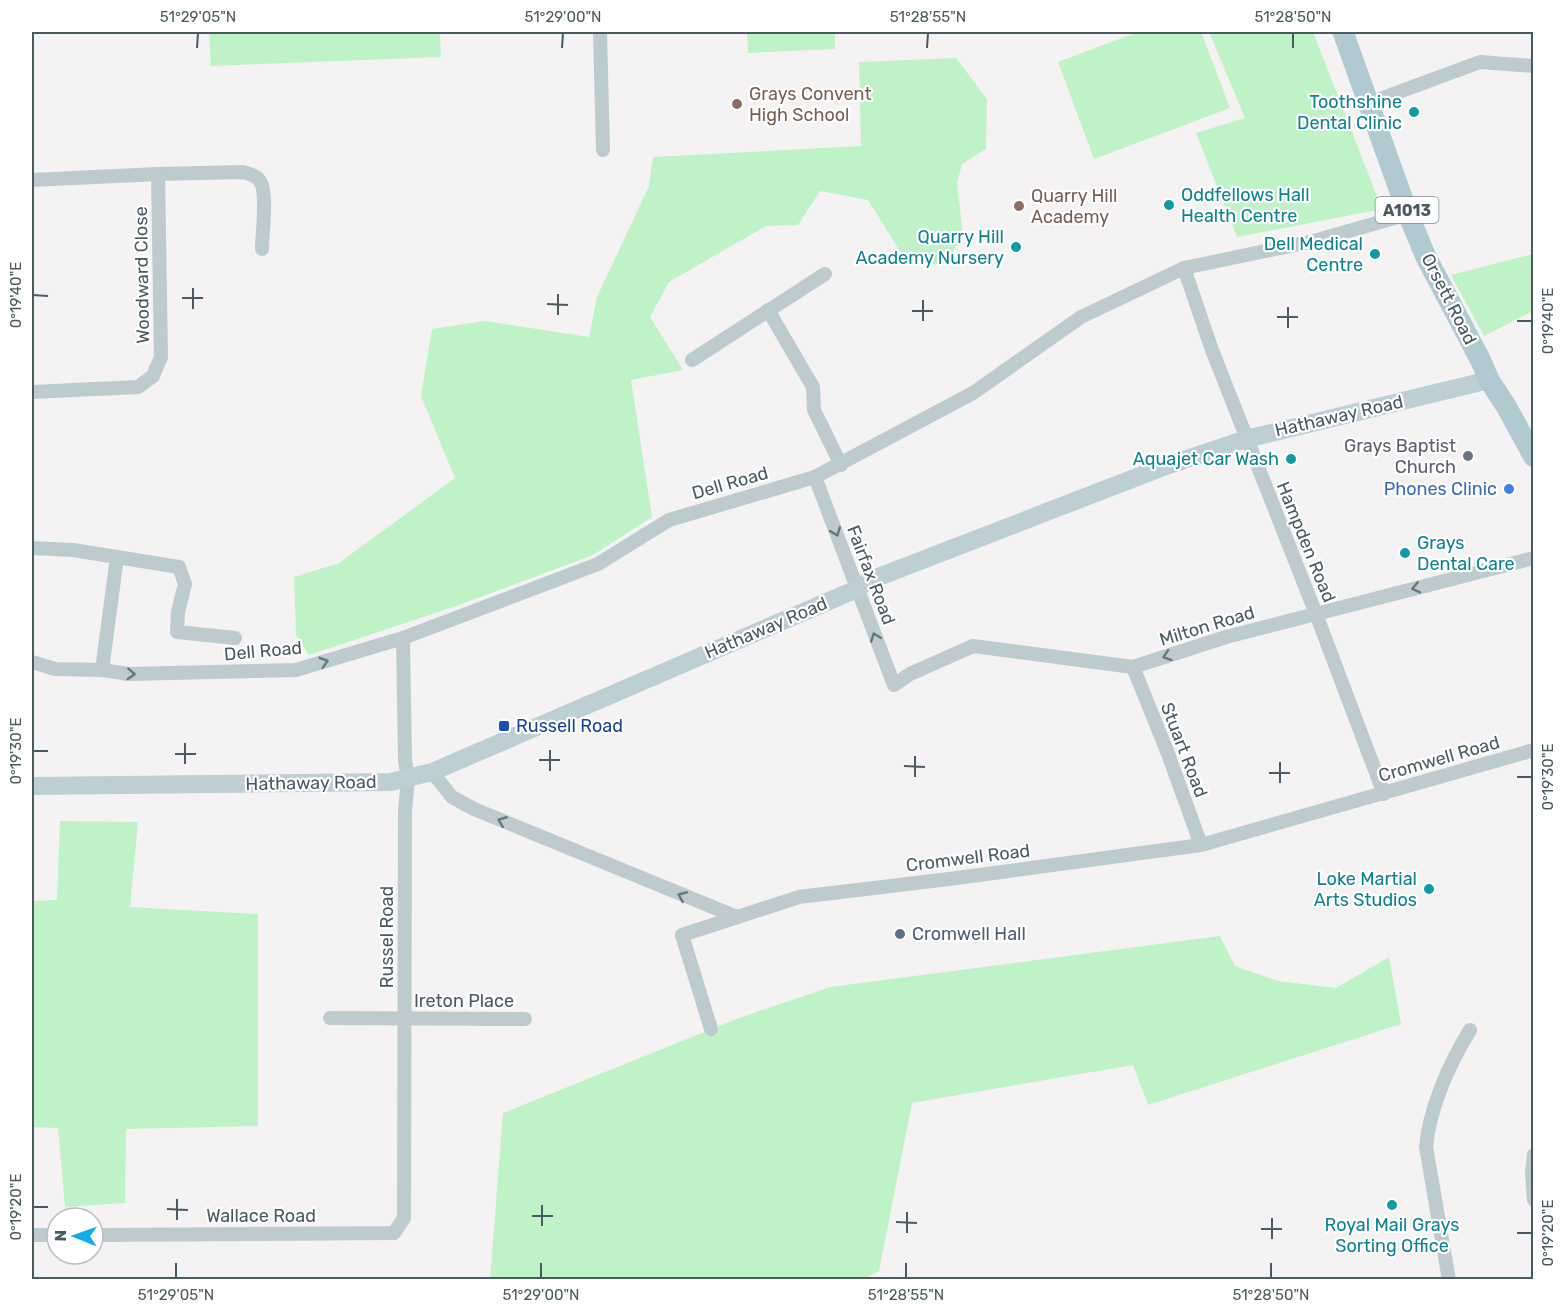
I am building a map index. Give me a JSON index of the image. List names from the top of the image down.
{
  "streets": {
    "main road": ["A1013", "Orsett Road"],
    "street": [
      "Woodward Close",
      "Hathaway Road",
      "Dell Road",
      "Hampden Road",
      "Fairfax Road",
      "Milton Road",
      "Stuart Road",
      "Cromwell Road",
      "Russel Road",
      "Ireton Place",
      "Wallace Road"
    ]
  },
  "crossings": [
    ["Orsett Road", "Hathaway Road"],
    ["Orsett Road", "Dell Road"],
    ["Hathaway Road", "Hampden Road"],
    ["Hathaway Road", "Fairfax Road"],
    ["Hathaway Road", "Russel Road"],
    ["Dell Road", "Hampden Road"],
    ["Dell Road", "Fairfax Road"],
    ["Dell Road", "Russel Road"],
    ["Hampden Road", "Milton Road"],
    ["Hampden Road", "Cromwell Road"],
    ["Fairfax Road", "Milton Road"],
    ["Milton Road", "Stuart Road"],
    ["Stuart Road", "Cromwell Road"],
    ["Russel Road", "Ireton Place"],
    ["Russel Road", "Wallace Road"]
  ],
  "one_way": ["Milton Road"],
  "places": {
    "other": [
      "Grays Convent High School",
      "Toothshine Dental Clinic",
      "Oddfellows Hall Health Centre",
      "Quarry Hill Academy",
      "Quarry Hill Academy Nursery",
      "Dell Medical Centre",
      "Grays Baptist Church",
      "Aquajet Car Wash",
      "Phones Clinic",
      "Grays Dental Care",
      "Loke Martial Arts Studios",
      "Cromwell Hall",
      "Royal Mail Grays Sorting Office"
    ],
    "transit": ["Russell Road"]
  },
  "north": "left",
  "coordinates": [
    "51°29'05\"N",
    "51°29'00\"N",
    "51°28'55\"N",
    "51°28'50\"N",
    "0°19'40\"E",
    "0°19'30\"E",
    "0°19'20\"E"
  ]
}
